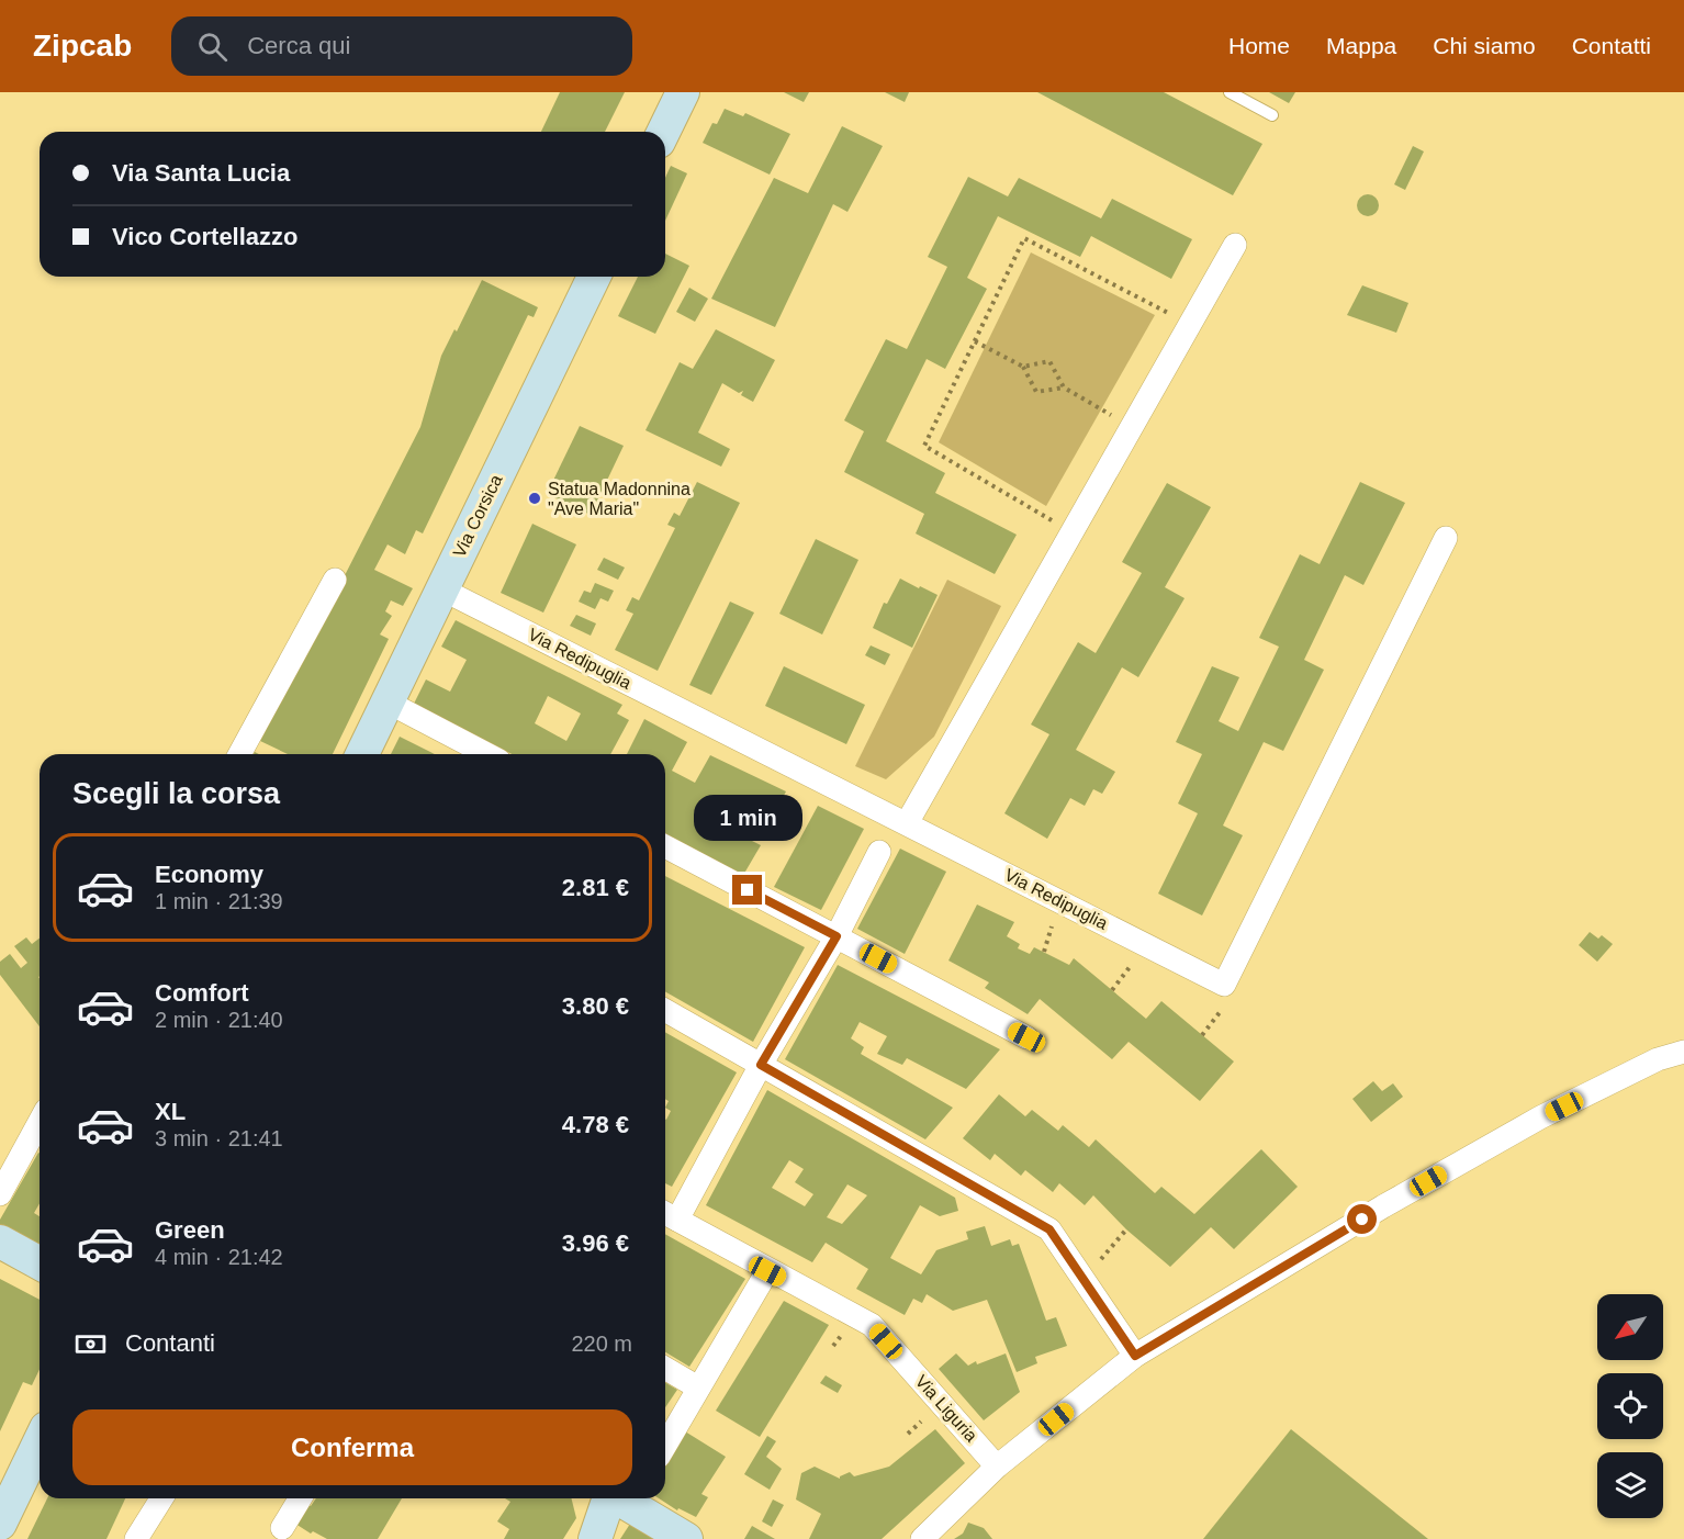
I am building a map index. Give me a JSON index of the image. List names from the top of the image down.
{
  "streets": {
    "street": ["Via Corsica", "Via Redipuglia", "Via Liguria"]
  },
  "crossings": [
    ["Via Corsica", "Via Redipuglia"]
  ],
  "places": ["Statua Madonnina \"Ave Maria\""],
  "north": "bottom left",
  "page": {
    "header": "Zipcab",
    "search": "Cerca qui",
    "nav": [
      "Home",
      "Mappa",
      "Chi siamo",
      "Contatti"
    ],
    "banner": ["Via Santa Lucia", "Vico Cortellazzo"],
    "heading": "Scegli la corsa",
    "bubble": "1 min",
    "list": [
      {
        "name": "Economy",
        "note": "1 min · 21:39",
        "value": "2.81 €"
      },
      {
        "name": "Comfort",
        "note": "2 min · 21:40",
        "value": "3.80 €"
      },
      {
        "name": "XL",
        "note": "3 min · 21:41",
        "value": "4.78 €"
      },
      {
        "name": "Green",
        "note": "4 min · 21:42",
        "value": "3.96 €"
      }
    ],
    "pay": ["Contanti", "220 m"],
    "buttons": "Conferma"
  }
}
